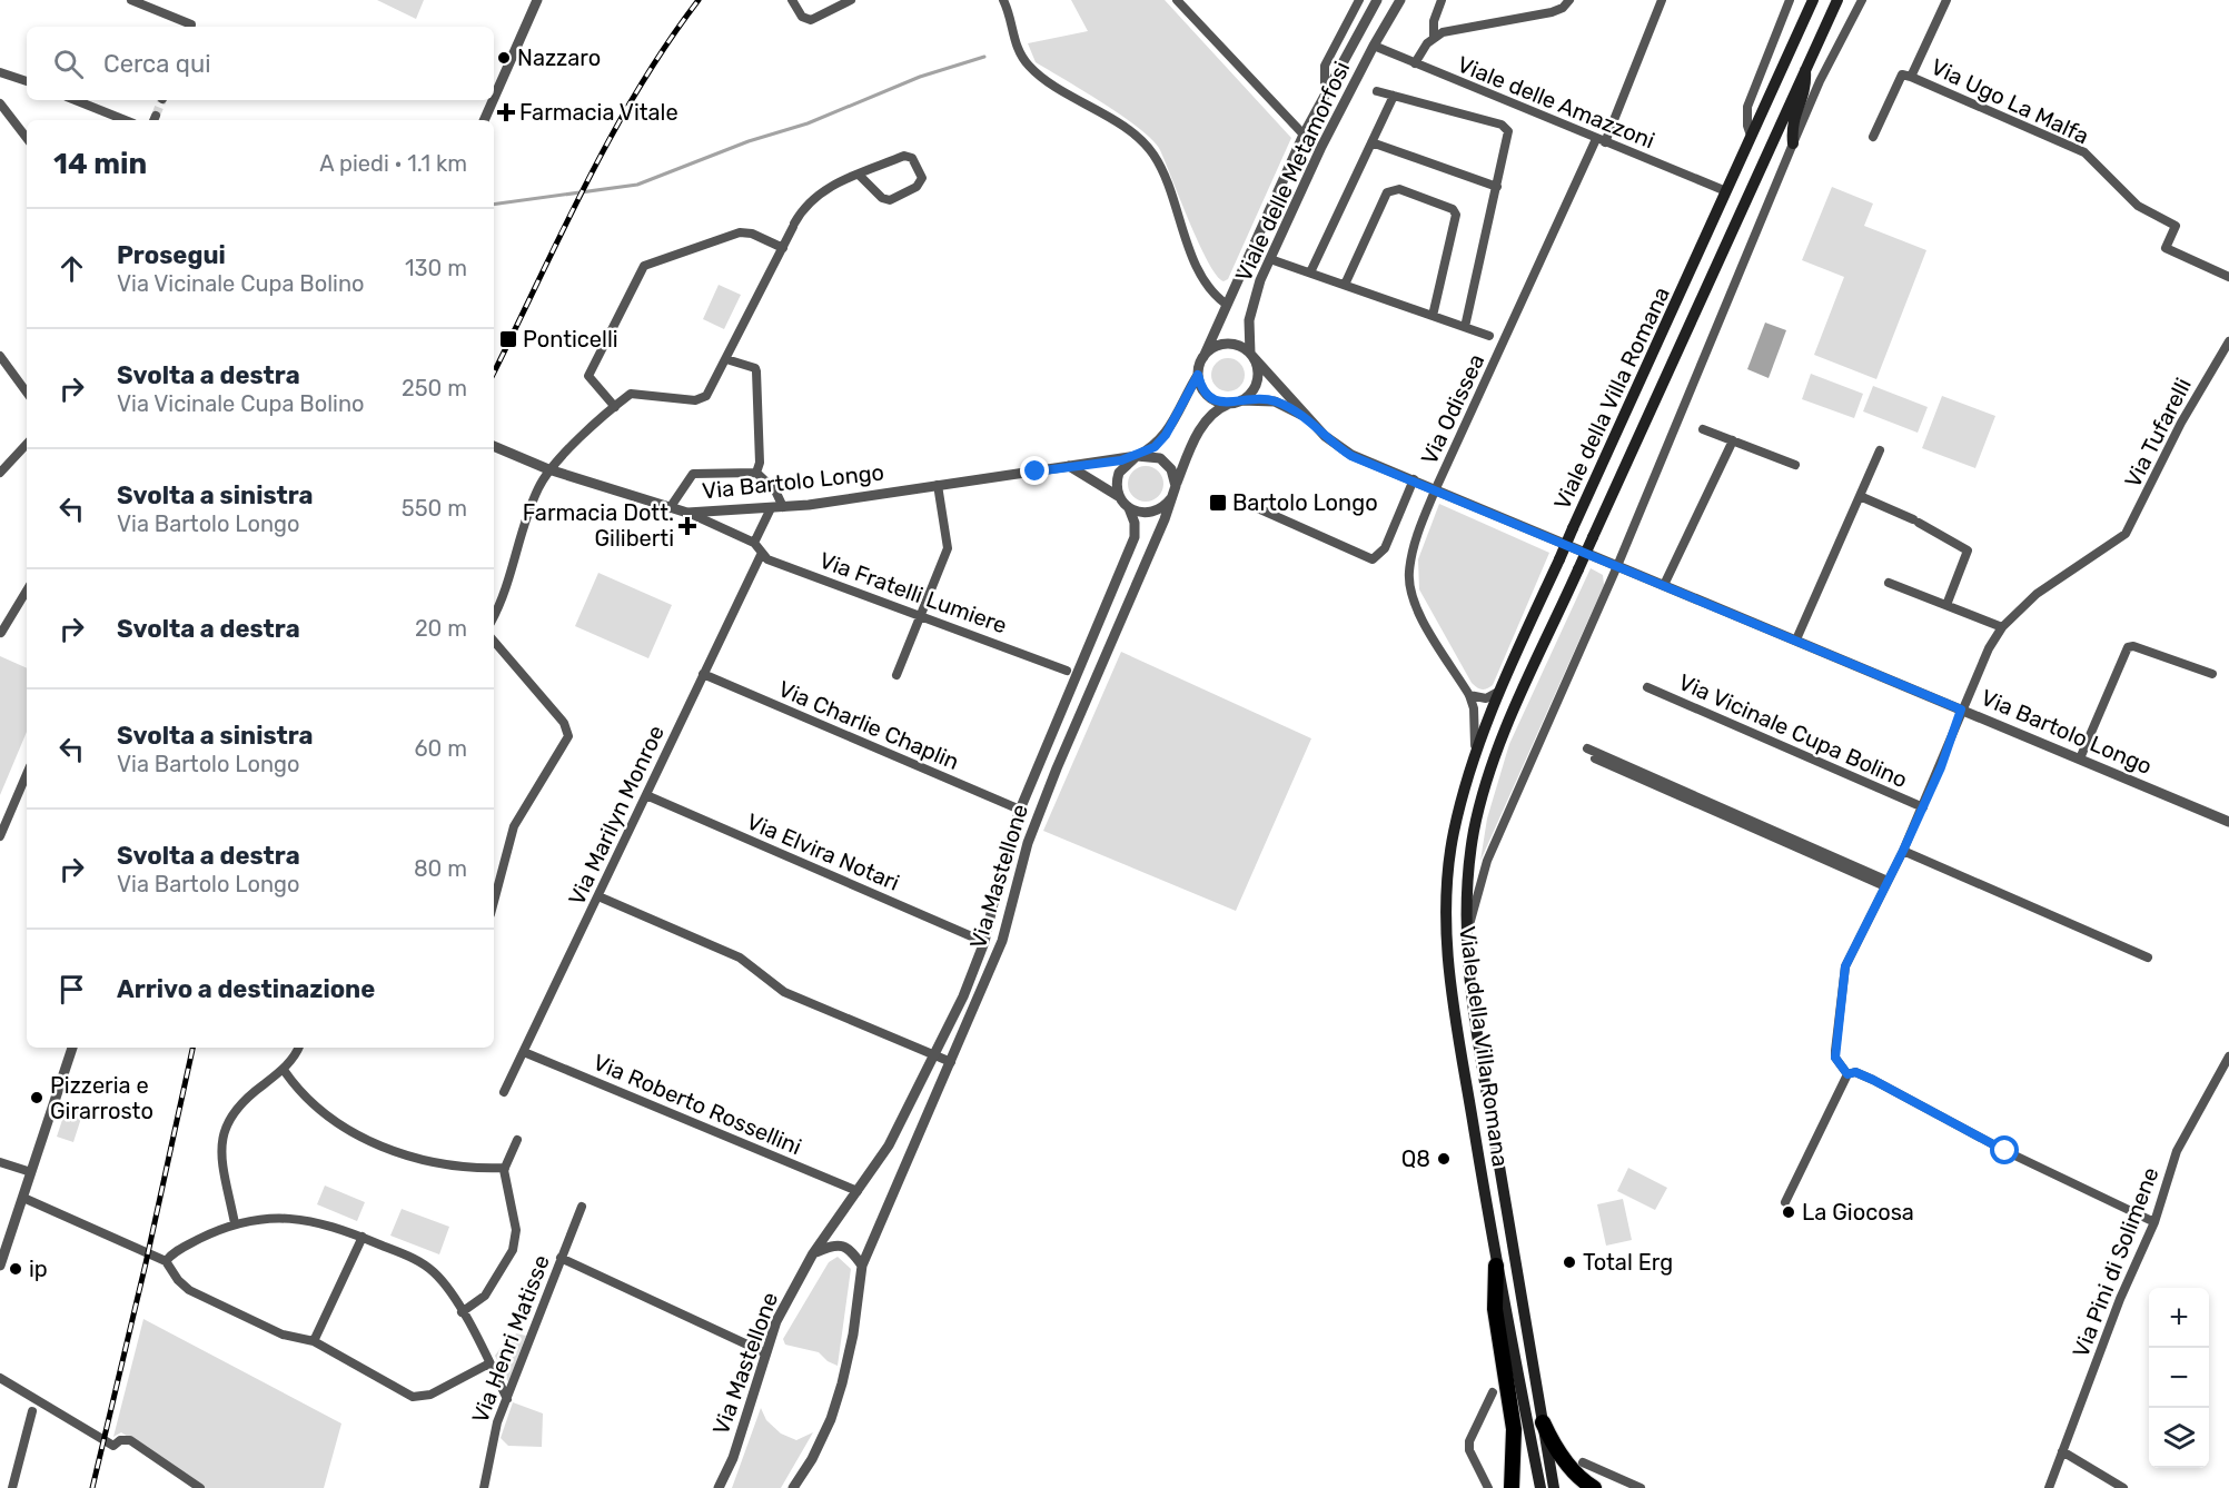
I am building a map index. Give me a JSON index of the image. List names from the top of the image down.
{
  "streets": {
    "main road": ["Viale della Villa Romana"],
    "street": [
      "Via Ugo La Malfa",
      "Viale delle Amazzoni",
      "Viale delle Metamorfosi",
      "Via Odissea",
      "Via Tufarelli",
      "Via Bartolo Longo",
      "Via Fratelli Lumiere",
      "Via Charlie Chaplin",
      "Via Vicinale Cupa Bolino",
      "Via Marilyn Monroe",
      "Via Elvira Notari",
      "Via Mastellone",
      "Via Roberto Rossellini",
      "Via Pini di Solimene",
      "Via Henri Matisse"
    ]
  },
  "crossings": [
    ["Viale delle Amazzoni", "Viale delle Metamorfosi"],
    ["Viale delle Amazzoni", "Viale della Villa Romana"],
    ["Viale delle Amazzoni", "Via Odissea"],
    ["Viale delle Metamorfosi", "Via Bartolo Longo"],
    ["Viale della Villa Romana", "Via Odissea"],
    ["Viale della Villa Romana", "Via Bartolo Longo"],
    ["Via Odissea", "Via Bartolo Longo"],
    ["Via Tufarelli", "Via Vicinale Cupa Bolino"],
    ["Via Bartolo Longo", "Via Vicinale Cupa Bolino"],
    ["Via Bartolo Longo", "Via Mastellone"],
    ["Via Fratelli Lumiere", "Via Marilyn Monroe"],
    ["Via Charlie Chaplin", "Via Marilyn Monroe"],
    ["Via Charlie Chaplin", "Via Mastellone"],
    ["Via Marilyn Monroe", "Via Elvira Notari"],
    ["Via Marilyn Monroe", "Via Roberto Rossellini"],
    ["Via Elvira Notari", "Via Mastellone"],
    ["Via Mastellone", "Via Roberto Rossellini"]
  ],
  "places": {
    "other": [
      "Nazzaro",
      "Pizzeria e Girarrosto",
      "Q8",
      "La Giocosa",
      "Total Erg",
      "ip"
    ],
    "health": ["Farmacia Vitale", "Farmacia Dott. Giliberti"],
    "transit": ["Ponticelli", "Bartolo Longo"]
  },
  "page": {
    "search": "Cerca qui",
    "heading": ["14 min", "A piedi · 1.1 km"],
    "list": [
      ["Prosegui", "Via Vicinale Cupa Bolino", "130 m"],
      ["Svolta a destra", "Via Vicinale Cupa Bolino", "250 m"],
      ["Svolta a sinistra", "Via Bartolo Longo", "550 m"],
      ["Svolta a destra", "20 m"],
      ["Svolta a sinistra", "Via Bartolo Longo", "60 m"],
      ["Svolta a destra", "Via Bartolo Longo", "80 m"],
      "Arrivo a destinazione"
    ],
    "map_buttons": ["+", "−"]
  }
}
